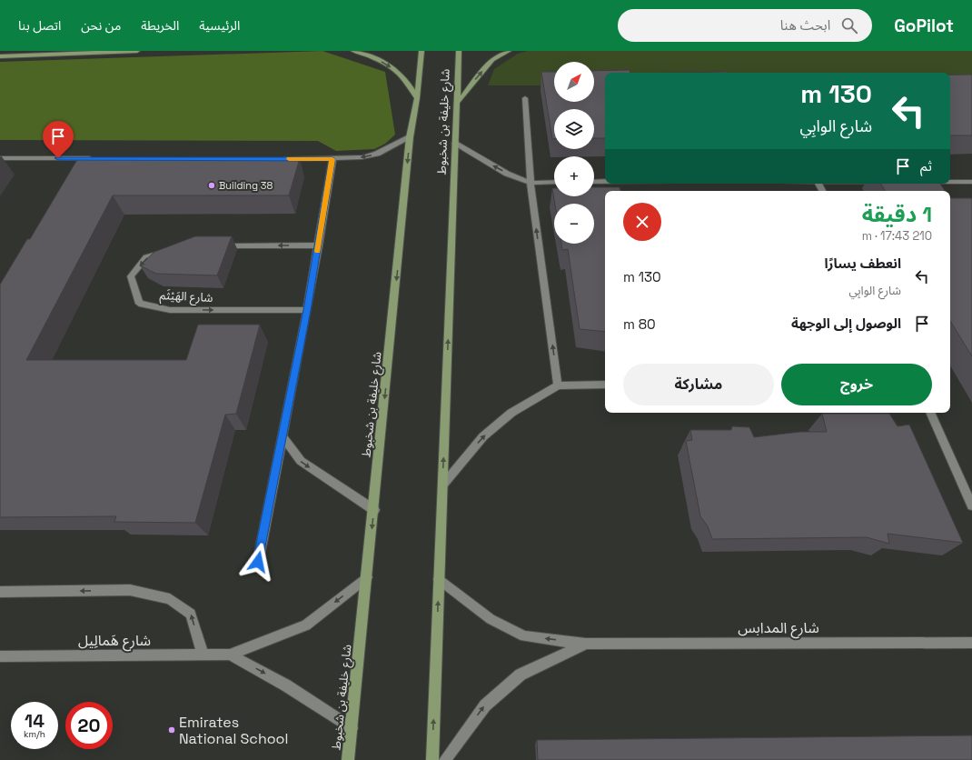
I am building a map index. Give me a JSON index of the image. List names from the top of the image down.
{
  "streets": {
    "main road": ["شارع خليفة بن شخبوط"],
    "street": ["شارع الهَيْثَم", "شارع المدابس", "شارع هَمالِيل"]
  },
  "crossings": [
    ["شارع خليفة بن شخبوط", "شارع المدابس"],
    ["شارع خليفة بن شخبوط", "شارع هَمالِيل"]
  ],
  "places": ["Building 38", "Emirates National School"],
  "north": "top right",
  "page": {
    "header": "GoPilot",
    "search": "ابحث هنا",
    "nav": [
      "الرئيسية",
      "الخريطة",
      "من نحن",
      "اتصل بنا"
    ],
    "map_buttons": ["+", "−"],
    "turn": ["130 m", "شارع الوابِي"],
    "then": "ثم",
    "heading": ["1 دقيقة", "210 m · 17:43"],
    "list": [
      {
        "name": "انعطف يسارًا",
        "note": "شارع الوابِي",
        "value": "130 m"
      },
      {
        "name": "الوصول إلى الوجهة",
        "value": "80 m"
      }
    ],
    "buttons": ["خروج", "مشاركة"],
    "speed": "14 km/h",
    "limit": "20"
  }
}
